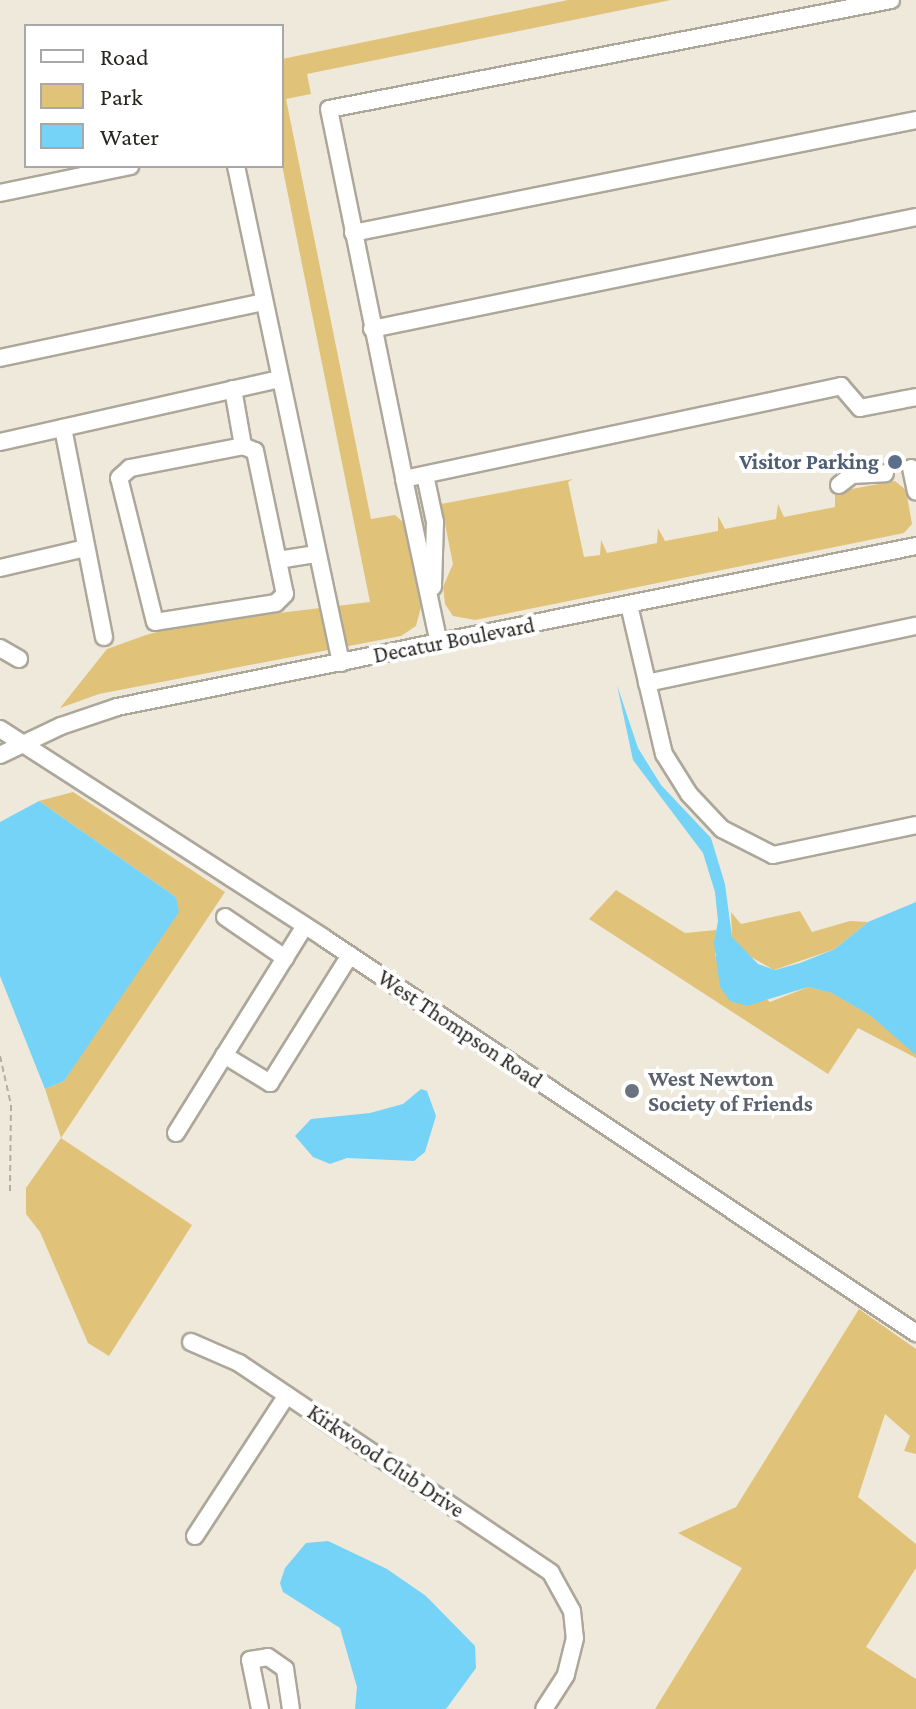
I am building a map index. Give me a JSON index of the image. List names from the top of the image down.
{
  "streets": {
    "street": ["Decatur Boulevard", "West Thompson Road", "Kirkwood Club Drive"]
  },
  "crossings": [
    ["Decatur Boulevard", "West Thompson Road"]
  ],
  "places": ["Visitor Parking", "West Newton Society of Friends"],
  "legend": ["Road", "Park", "Water"]
}
